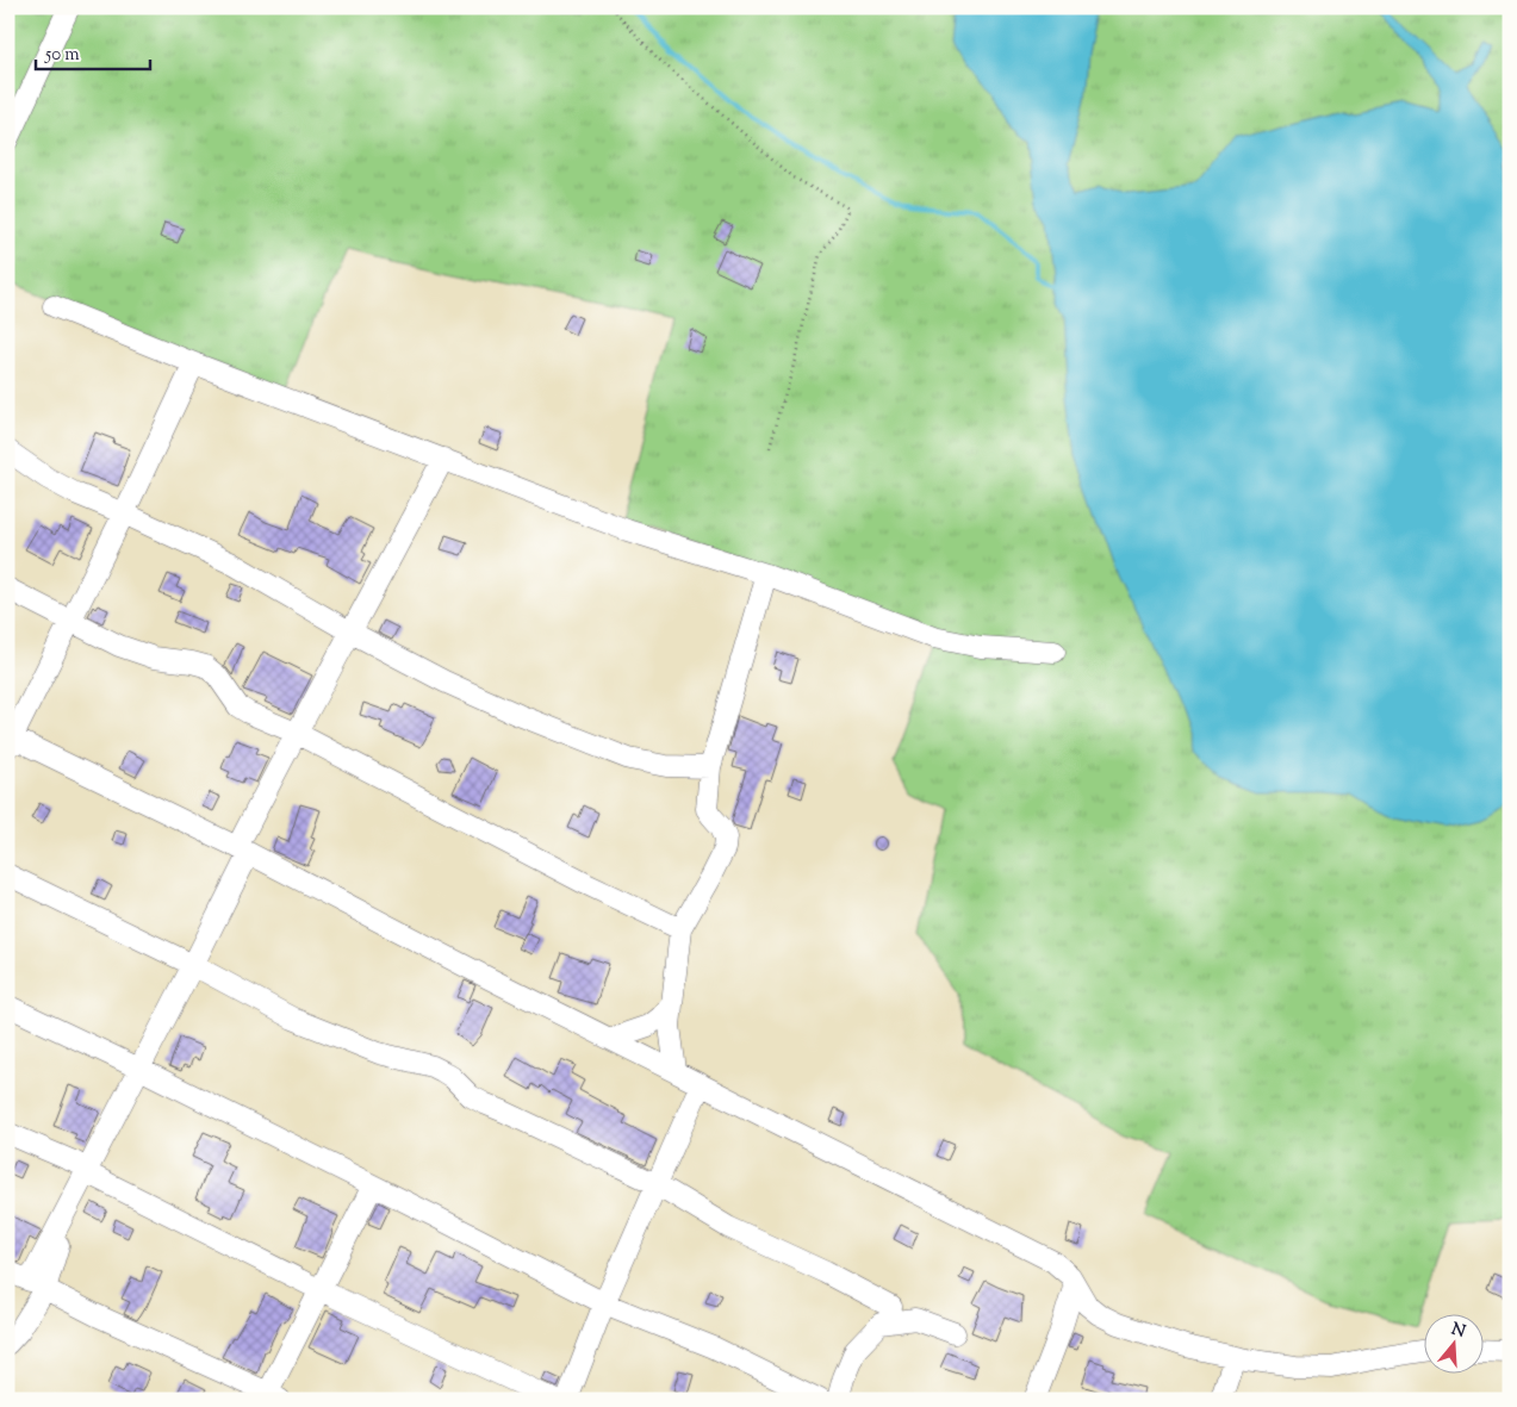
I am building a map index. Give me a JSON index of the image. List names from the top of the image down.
{
  "scale_bar": "50 m",
  "north": "top"
}
